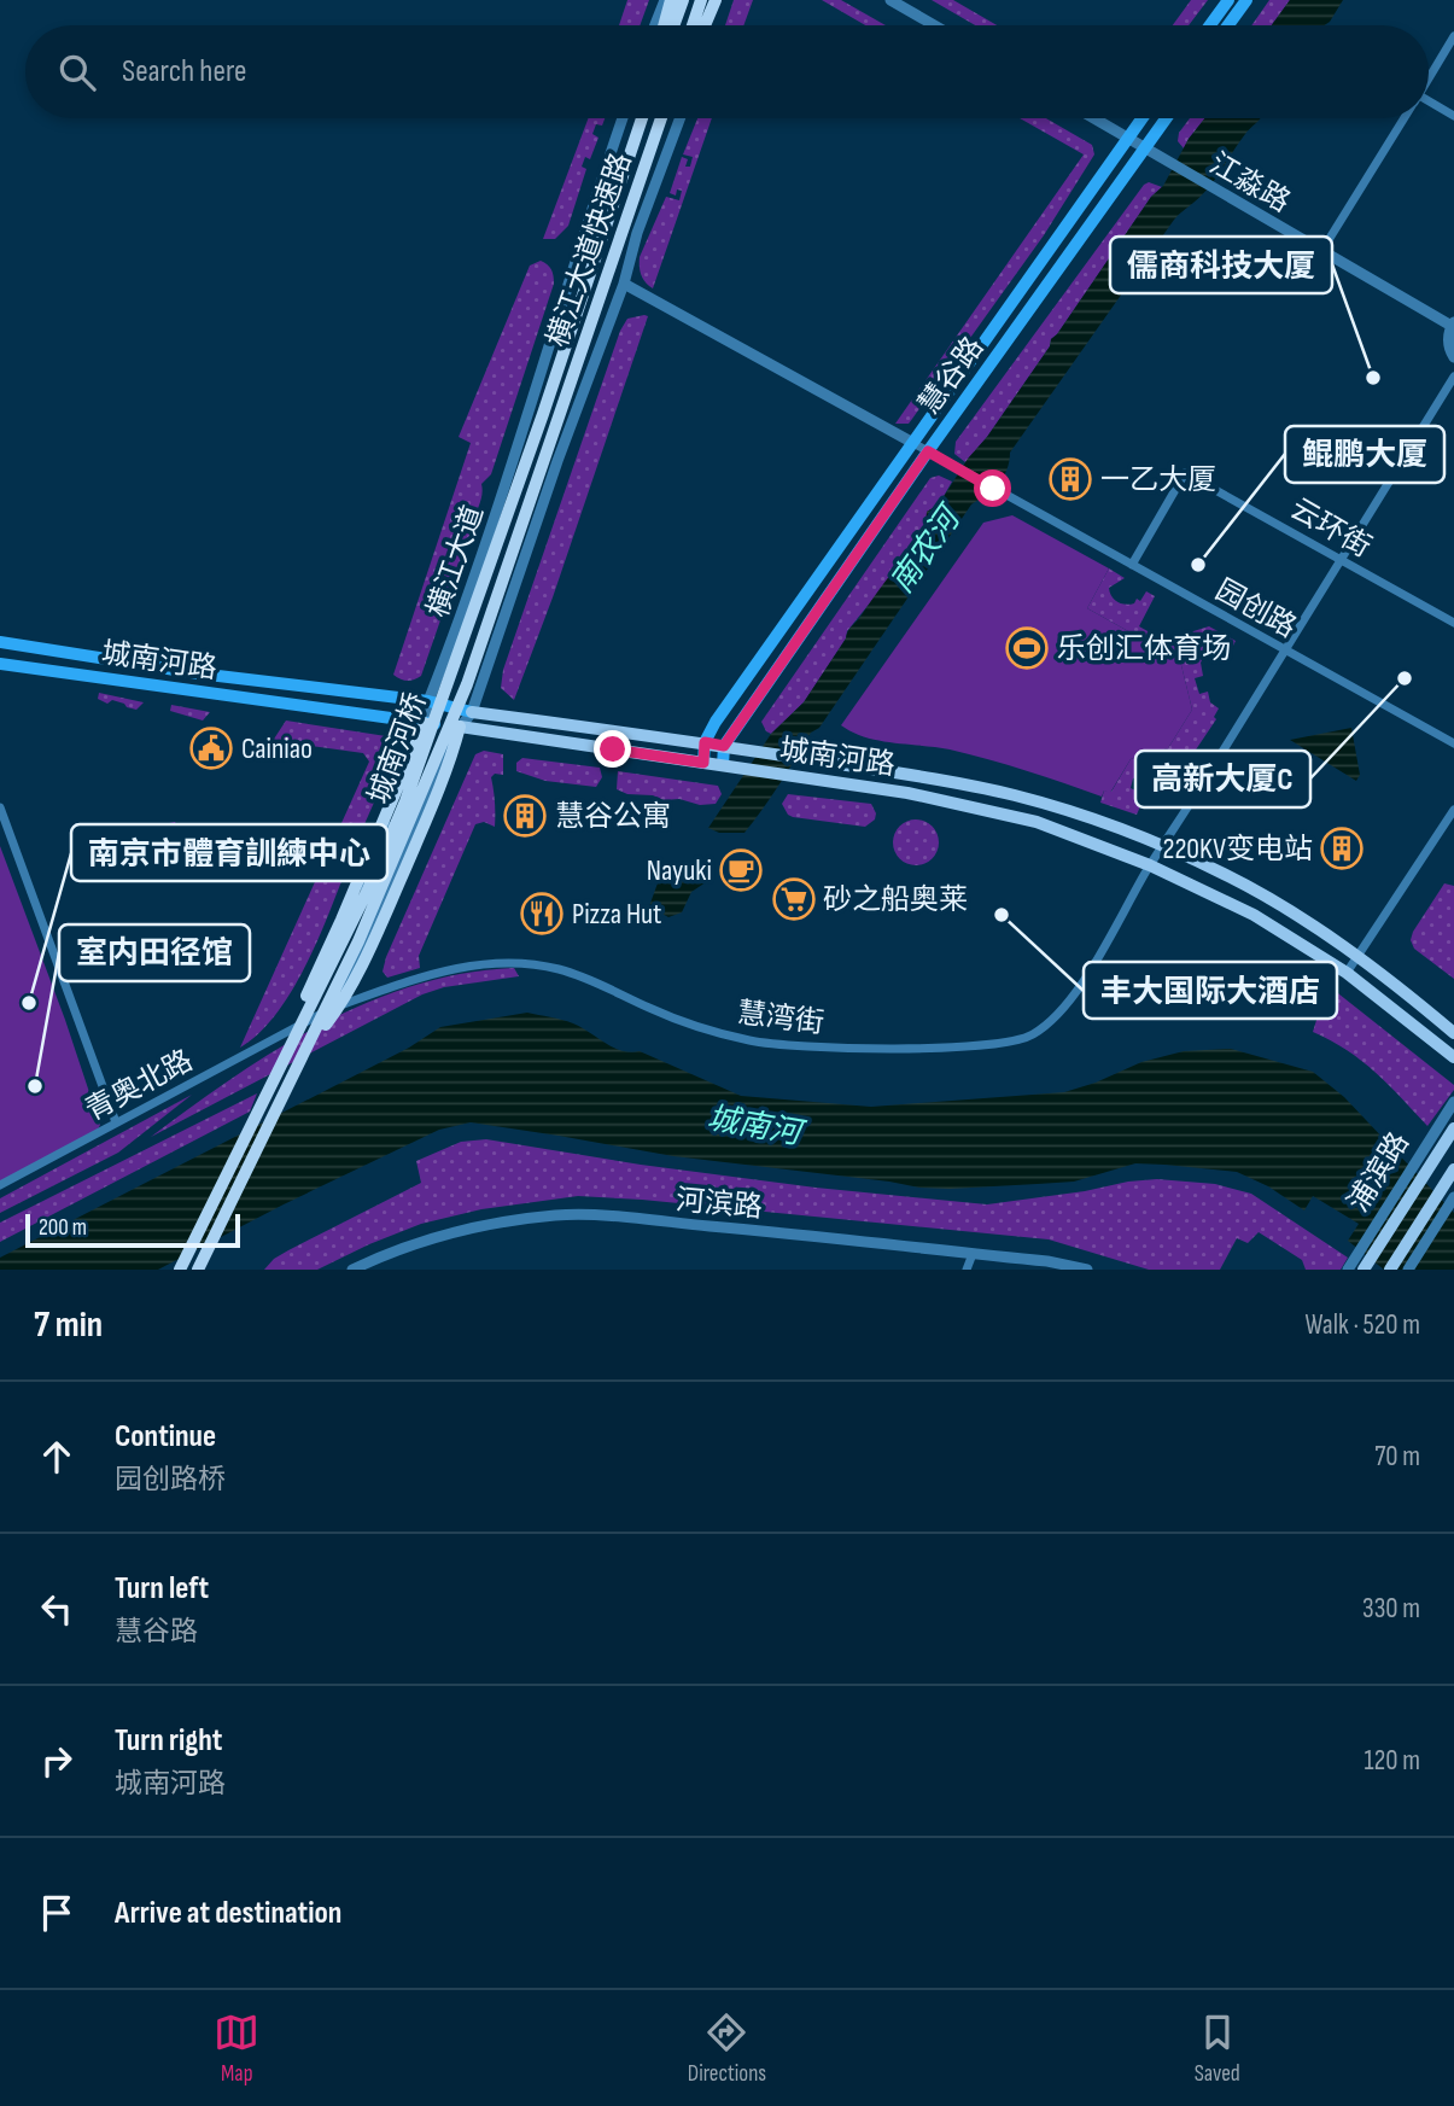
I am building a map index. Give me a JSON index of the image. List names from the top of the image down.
{
  "streets": {
    "highway": ["横江大道快速路", "城南河桥"],
    "main road": ["慧谷路", "城南河路", "浦滨路"],
    "street": [
      "江淼路",
      "云环街",
      "横江大道",
      "园创路",
      "慧湾街",
      "青奥北路",
      "河滨路"
    ]
  },
  "crossings": [
    ["江淼路", "慧谷路"],
    ["横江大道快速路", "城南河桥"],
    ["慧谷路", "园创路"],
    ["慧谷路", "城南河路"],
    ["云环街", "园创路"],
    ["云环街", "慧湾街"],
    ["横江大道", "城南河路"],
    ["横江大道", "慧湾街"],
    ["横江大道", "青奥北路"],
    ["园创路", "慧湾街"],
    ["城南河路", "慧湾街"],
    ["慧湾街", "青奥北路"]
  ],
  "water": ["南农河", "城南河"],
  "places": {
    "other": [
      "儒商科技大厦",
      "鲲鹏大厦",
      "高新大厦C",
      "丰大国际大酒店",
      "南京市體育訓練中心",
      "室内田径馆"
    ],
    "building": ["一乙大厦", "慧谷公寓", "220KV变电站"],
    "sports": ["乐创汇体育场"],
    "public building": ["Cainiao"],
    "cafe": ["Nayuki"],
    "supermarket": ["砂之船奥莱"],
    "restaurant": ["Pizza Hut"]
  },
  "scale_bar": "200 m",
  "page": {
    "search": "Search here",
    "scale": "200 m",
    "heading": ["7 min", "Walk · 520 m"],
    "list": [
      ["Continue", "园创路桥", "70 m"],
      ["Turn left", "慧谷路", "330 m"],
      ["Turn right", "城南河路", "120 m"],
      "Arrive at destination"
    ],
    "nav": ["Map", "Directions", "Saved"]
  }
}
